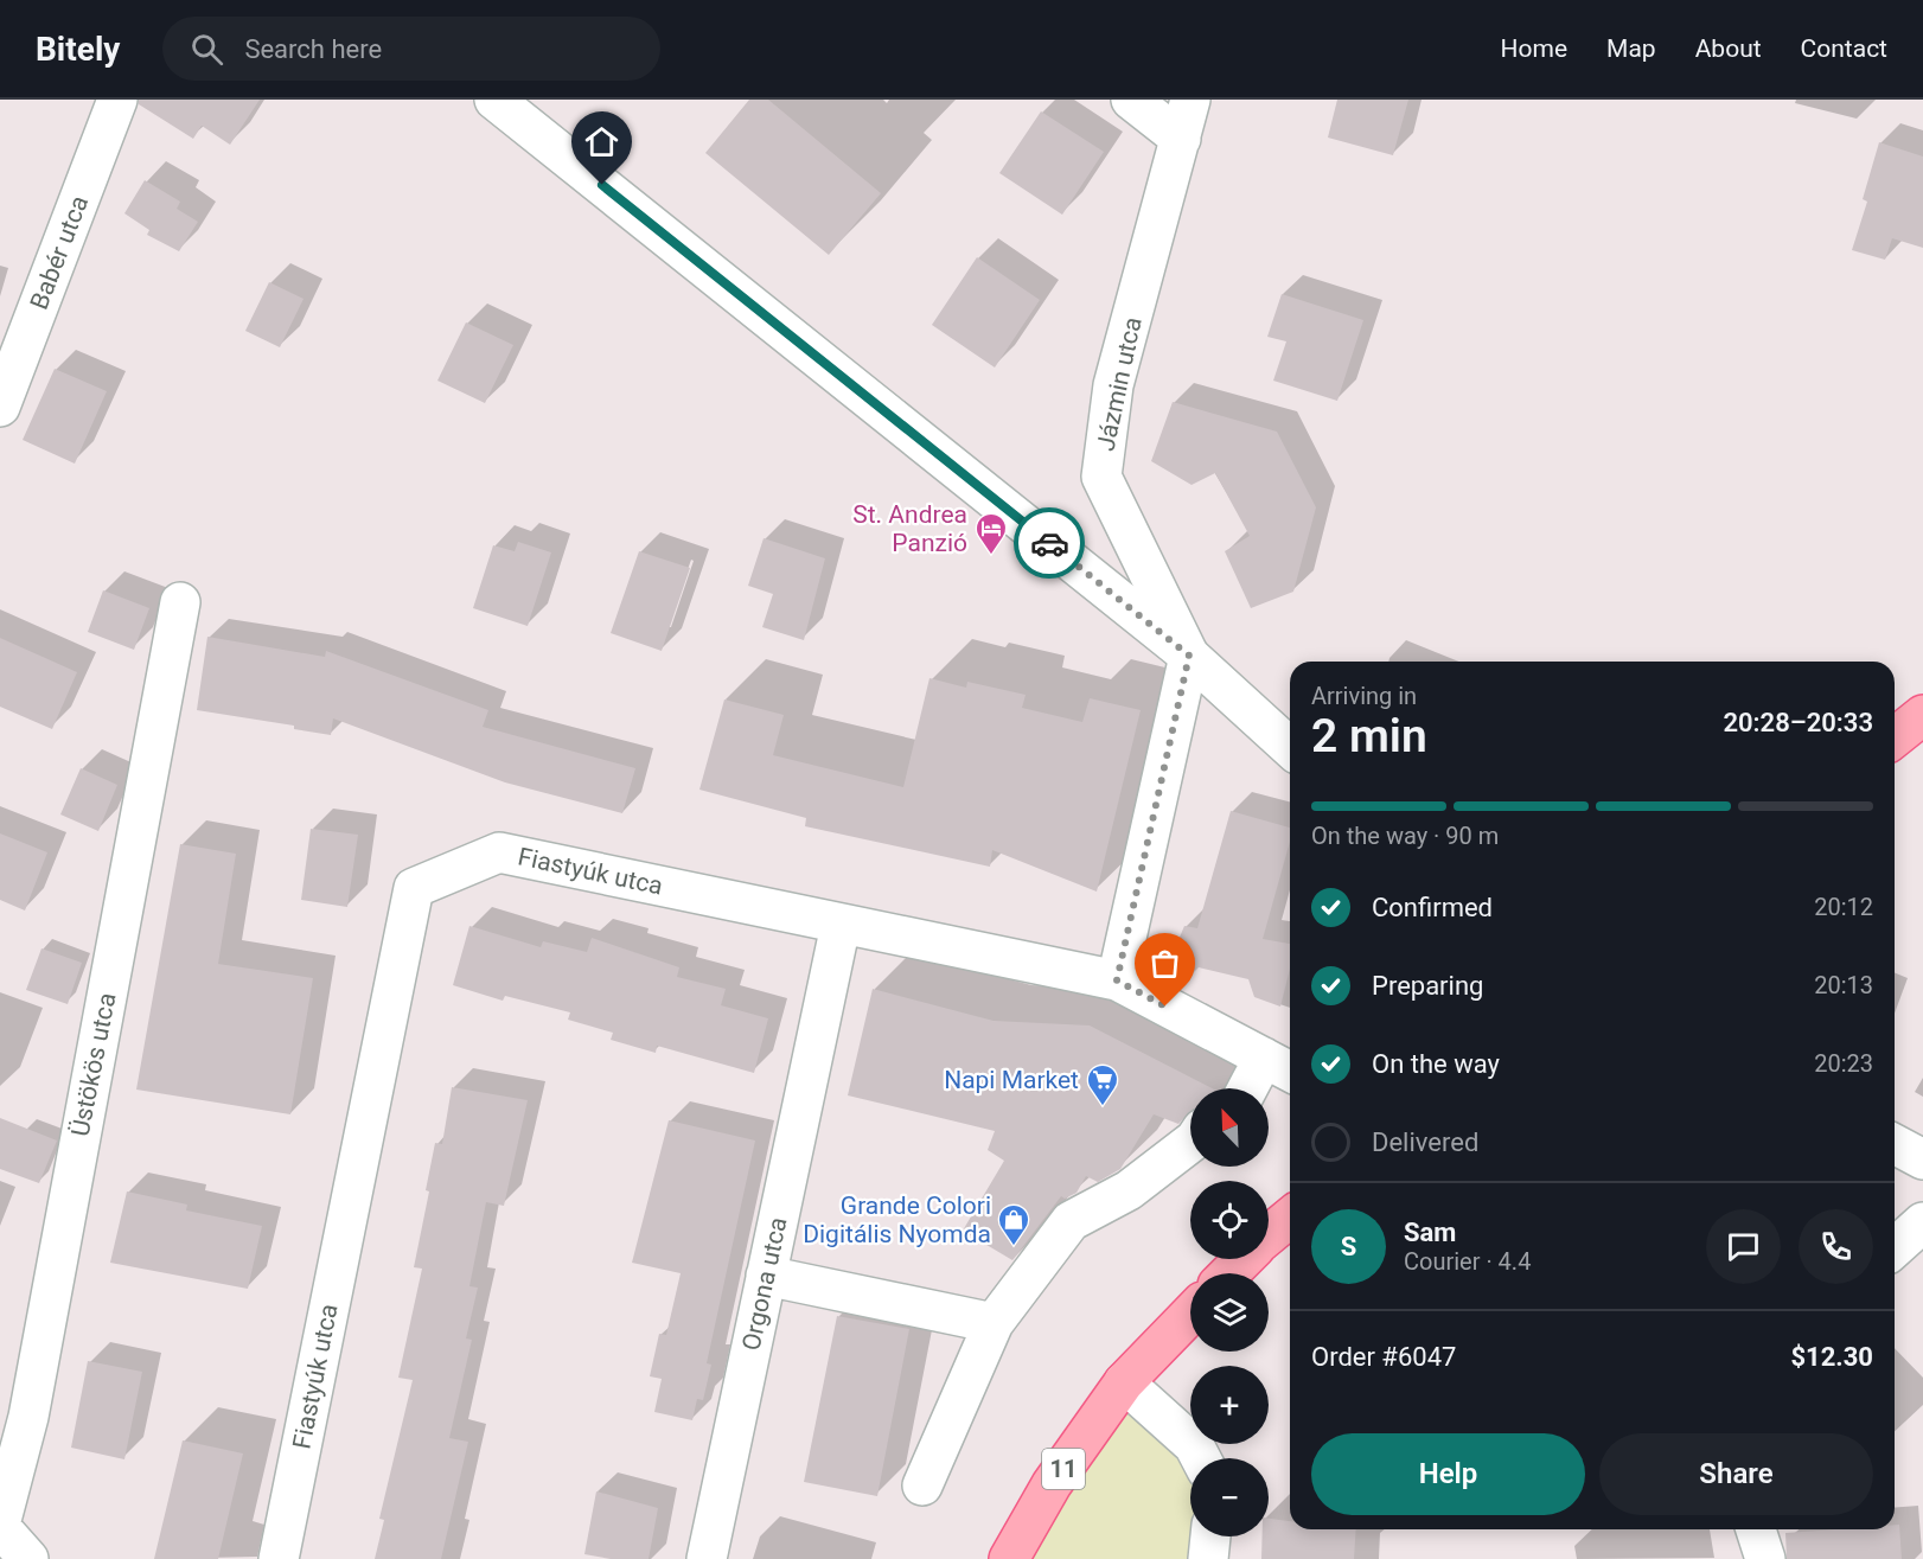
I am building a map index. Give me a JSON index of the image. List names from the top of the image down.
{
  "streets": {
    "main road": ["11"],
    "street": [
      "Babér utca",
      "Jázmin utca",
      "Fiastyúk utca",
      "Üstökös utca",
      "Orgona utca"
    ]
  },
  "crossings": [
    ["Fiastyúk utca", "Orgona utca"]
  ],
  "places": {
    "hotel": ["St. Andrea Panzió"],
    "supermarket": ["Napi Market"],
    "shop": ["Grande Colori Digitális Nyomda"]
  },
  "north": "top left",
  "page": {
    "header": "Bitely",
    "search": "Search here",
    "nav": [
      "Home",
      "Map",
      "About",
      "Contact"
    ],
    "heading": ["2 min", "Arriving in", "20:28–20:33"],
    "panel": [
      "Sam",
      "Courier · 4.4",
      "Order #6047",
      "$12.30"
    ],
    "bar": "On the way · 90 m",
    "list": [
      ["Confirmed", "20:12"],
      ["Preparing", "20:13"],
      ["On the way", "20:23"],
      "Delivered"
    ],
    "map_buttons": ["+", "−"],
    "round": "S",
    "buttons": ["Help", "Share"]
  }
}
